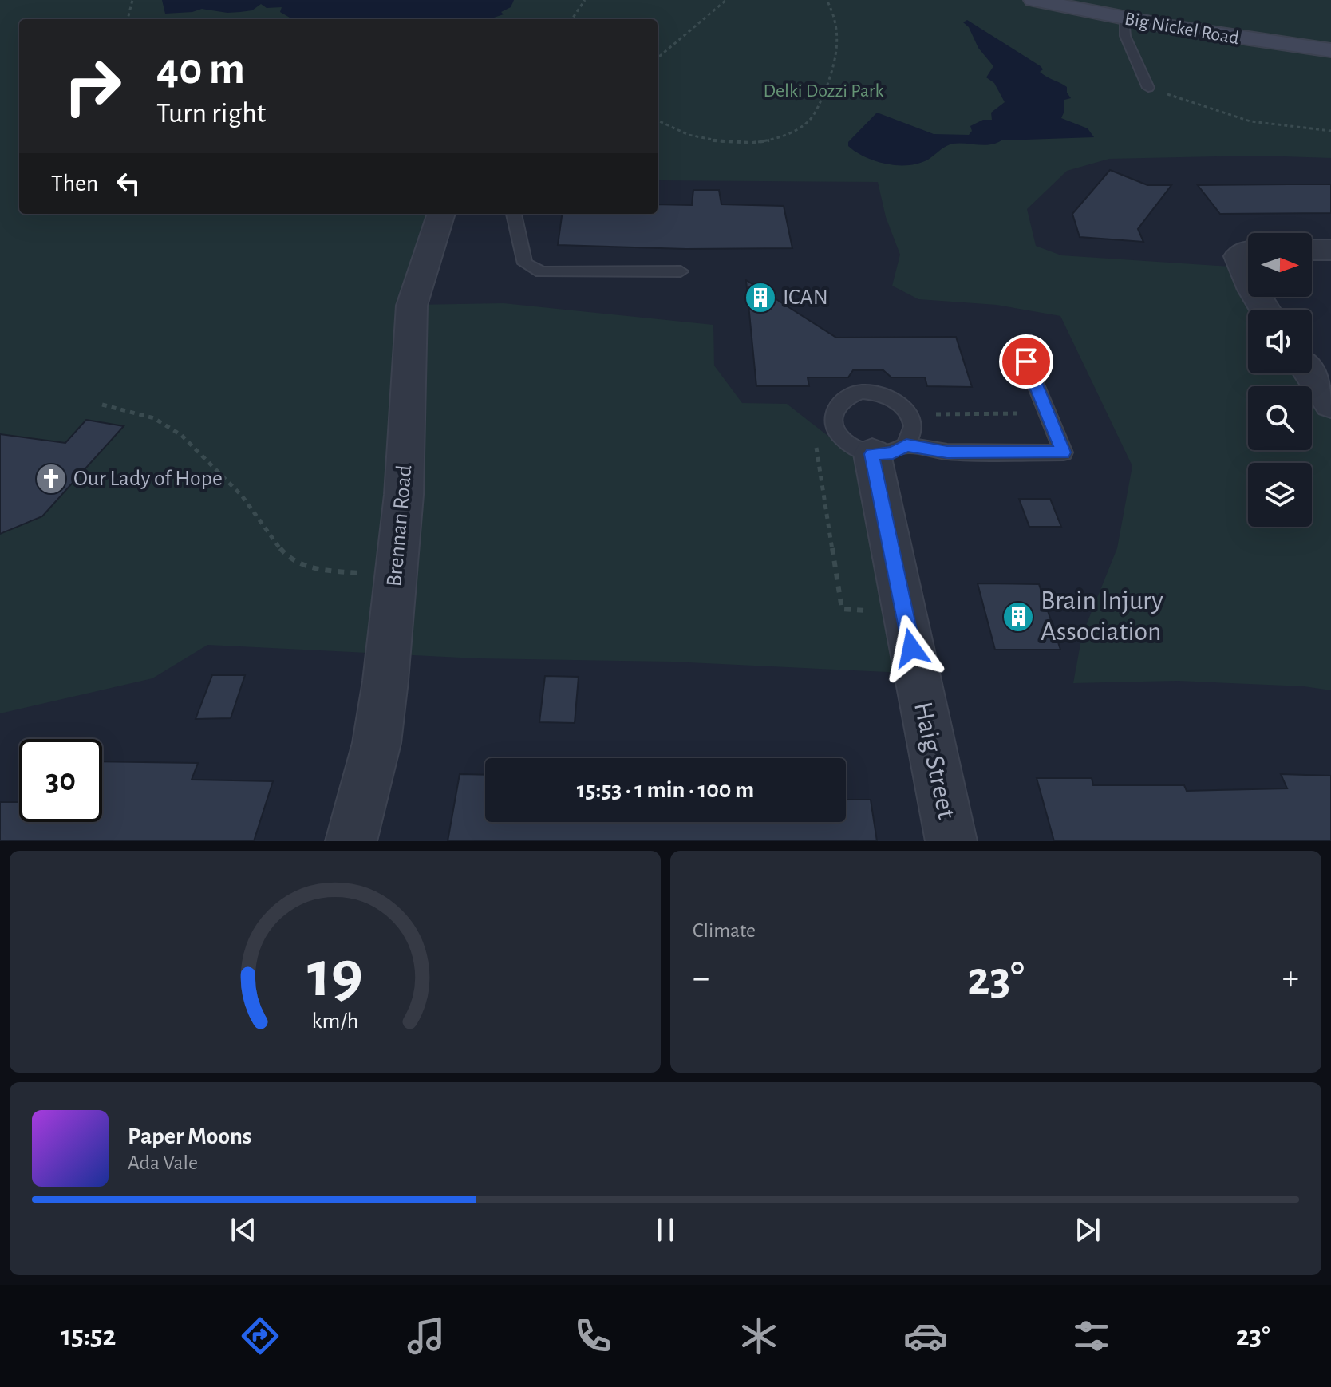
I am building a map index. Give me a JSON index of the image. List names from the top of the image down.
{
  "streets": {
    "main road": ["Big Nickel Road"],
    "street": ["Brennan Road", "Haig Street"]
  },
  "parks": ["Delki Dozzi Park"],
  "places": {
    "building": ["ICAN", "Brain Injury Association"],
    "church": ["Our Lady of Hope"]
  },
  "north": "right",
  "page": {
    "turn": ["40 m", "Turn right"],
    "then": "Then",
    "limit": "30",
    "trip": "15:53 · 1 min · 100 m",
    "tile": "Climate",
    "heat": ["−", "23°", "+"],
    "song": ["Paper Moons", "Ada Vale"],
    "tabs": ["15:52", "23°"],
    "gauge": ["19", "km/h"]
  }
}
